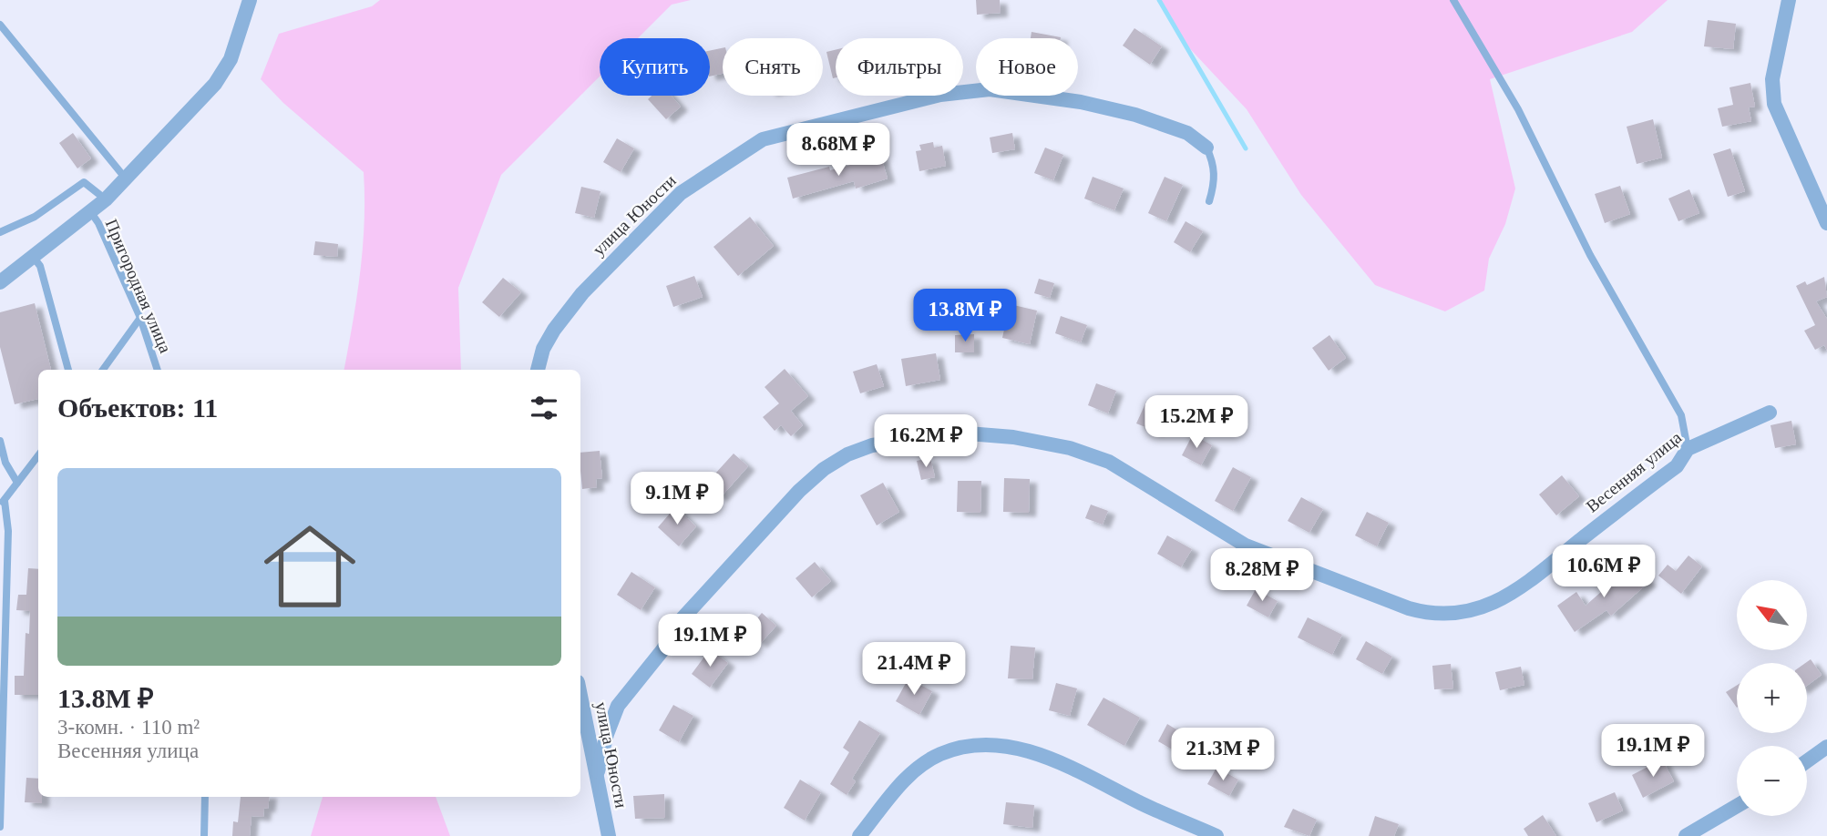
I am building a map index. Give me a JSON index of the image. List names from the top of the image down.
{
  "streets": {
    "street": ["улица Юности", "Весенняя улица"],
    "lane": ["Пригородная улица"]
  },
  "crossings": [
    ["улица Юности", "Весенняя улица"]
  ],
  "north": "top left",
  "page": {
    "chip": [
      "Купить",
      "Снять",
      "Фильтры",
      "Новое"
    ],
    "price": [
      "8.68M ₽",
      "13.8M ₽",
      "15.2M ₽",
      "16.2M ₽",
      "9.1M ₽",
      "10.6M ₽",
      "8.28M ₽",
      "19.1M ₽",
      "21.4M ₽",
      "19.1M ₽",
      "21.3M ₽"
    ],
    "heading": "Объектов: 11",
    "list": [
      {
        "name": "13.8M ₽",
        "note": "3-комн. · 110 m² · Весенняя улица"
      }
    ],
    "map_buttons": ["+", "−"]
  }
}
